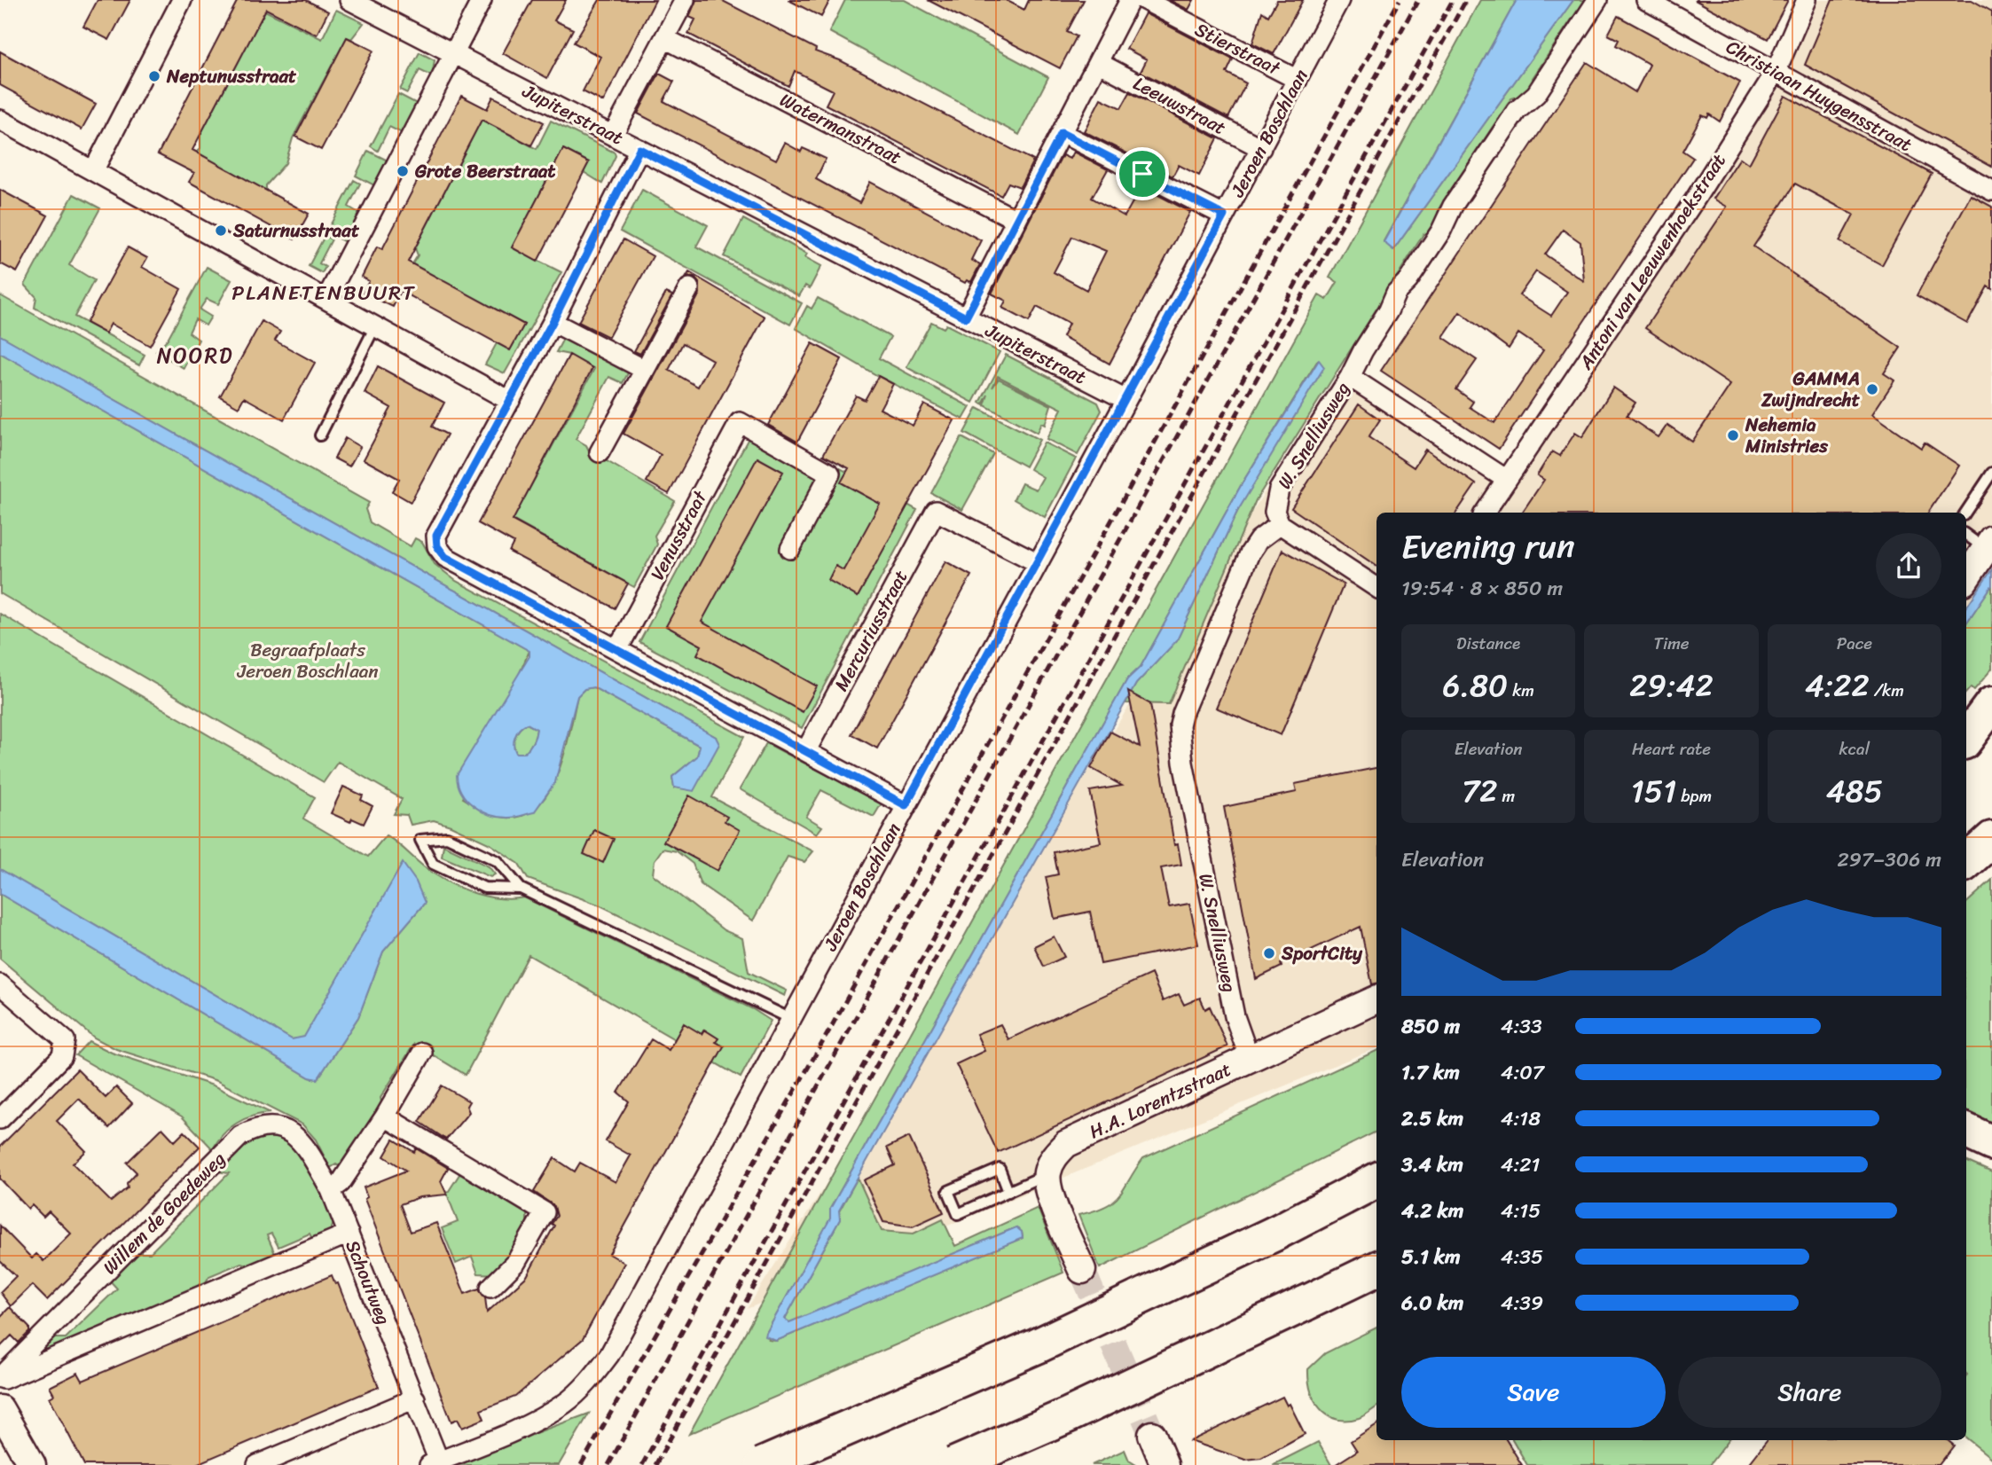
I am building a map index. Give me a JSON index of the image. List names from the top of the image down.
{
  "streets": {
    "street": [
      "Stierstraat",
      "Christiaan Huygensstraat",
      "Leeuwstraat",
      "Jupiterstraat",
      "Watermanstraat",
      "Jeroen Boschlaan",
      "Antoni van Leeuwenhoekstraat",
      "W. Snelliusweg",
      "Venusstraat",
      "Mercuriusstraat",
      "H.A. Lorentzstraat",
      "Willem de Goedeweg",
      "Schoutweg"
    ]
  },
  "crossings": [
    ["Stierstraat", "Jeroen Boschlaan"],
    ["Christiaan Huygensstraat", "Antoni van Leeuwenhoekstraat"],
    ["Leeuwstraat", "Jeroen Boschlaan"],
    ["Jupiterstraat", "Jeroen Boschlaan"],
    ["Jeroen Boschlaan", "Mercuriusstraat"],
    ["Jeroen Boschlaan", "Schoutweg"],
    ["W. Snelliusweg", "H.A. Lorentzstraat"],
    ["Willem de Goedeweg", "Schoutweg"]
  ],
  "districts": ["PLANETENBUURT", "NOORD"],
  "parks": ["Begraafplaats Jeroen Boschlaan"],
  "places": [
    "Neptunusstraat",
    "Grote Beerstraat",
    "Saturnusstraat",
    "GAMMA Zwijndrecht",
    "Nehemia Ministries",
    "SportCity"
  ],
  "page": {
    "heading": ["Evening run", "19:54 · 8 × 850 m"],
    "stats": [
      ["Distance", "6.80 km"],
      ["Time", "29:42"],
      ["Pace", "4:22 /km"],
      ["Elevation", "72 m"],
      ["Heart rate", "151 bpm"],
      ["kcal", "485"]
    ],
    "chart": ["Elevation", "297–306 m"],
    "list": [
      {
        "name": "850 m",
        "note": "4:33"
      },
      {
        "name": "1.7 km",
        "note": "4:07"
      },
      {
        "name": "2.5 km",
        "note": "4:18"
      },
      {
        "name": "3.4 km",
        "note": "4:21"
      },
      {
        "name": "4.2 km",
        "note": "4:15"
      },
      {
        "name": "5.1 km",
        "note": "4:35"
      },
      {
        "name": "6.0 km",
        "note": "4:39"
      }
    ],
    "buttons": ["Save", "Share"]
  }
}
